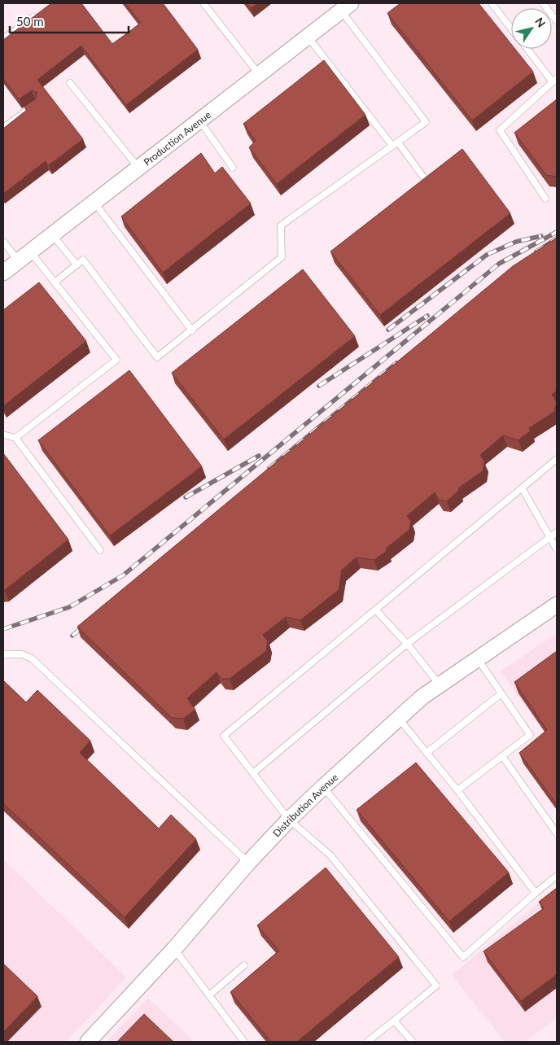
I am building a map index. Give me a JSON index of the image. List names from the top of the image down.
{
  "streets": {
    "street": ["Production Avenue", "Distribution Avenue"]
  },
  "scale_bar": "50 m",
  "north": "top right"
}
